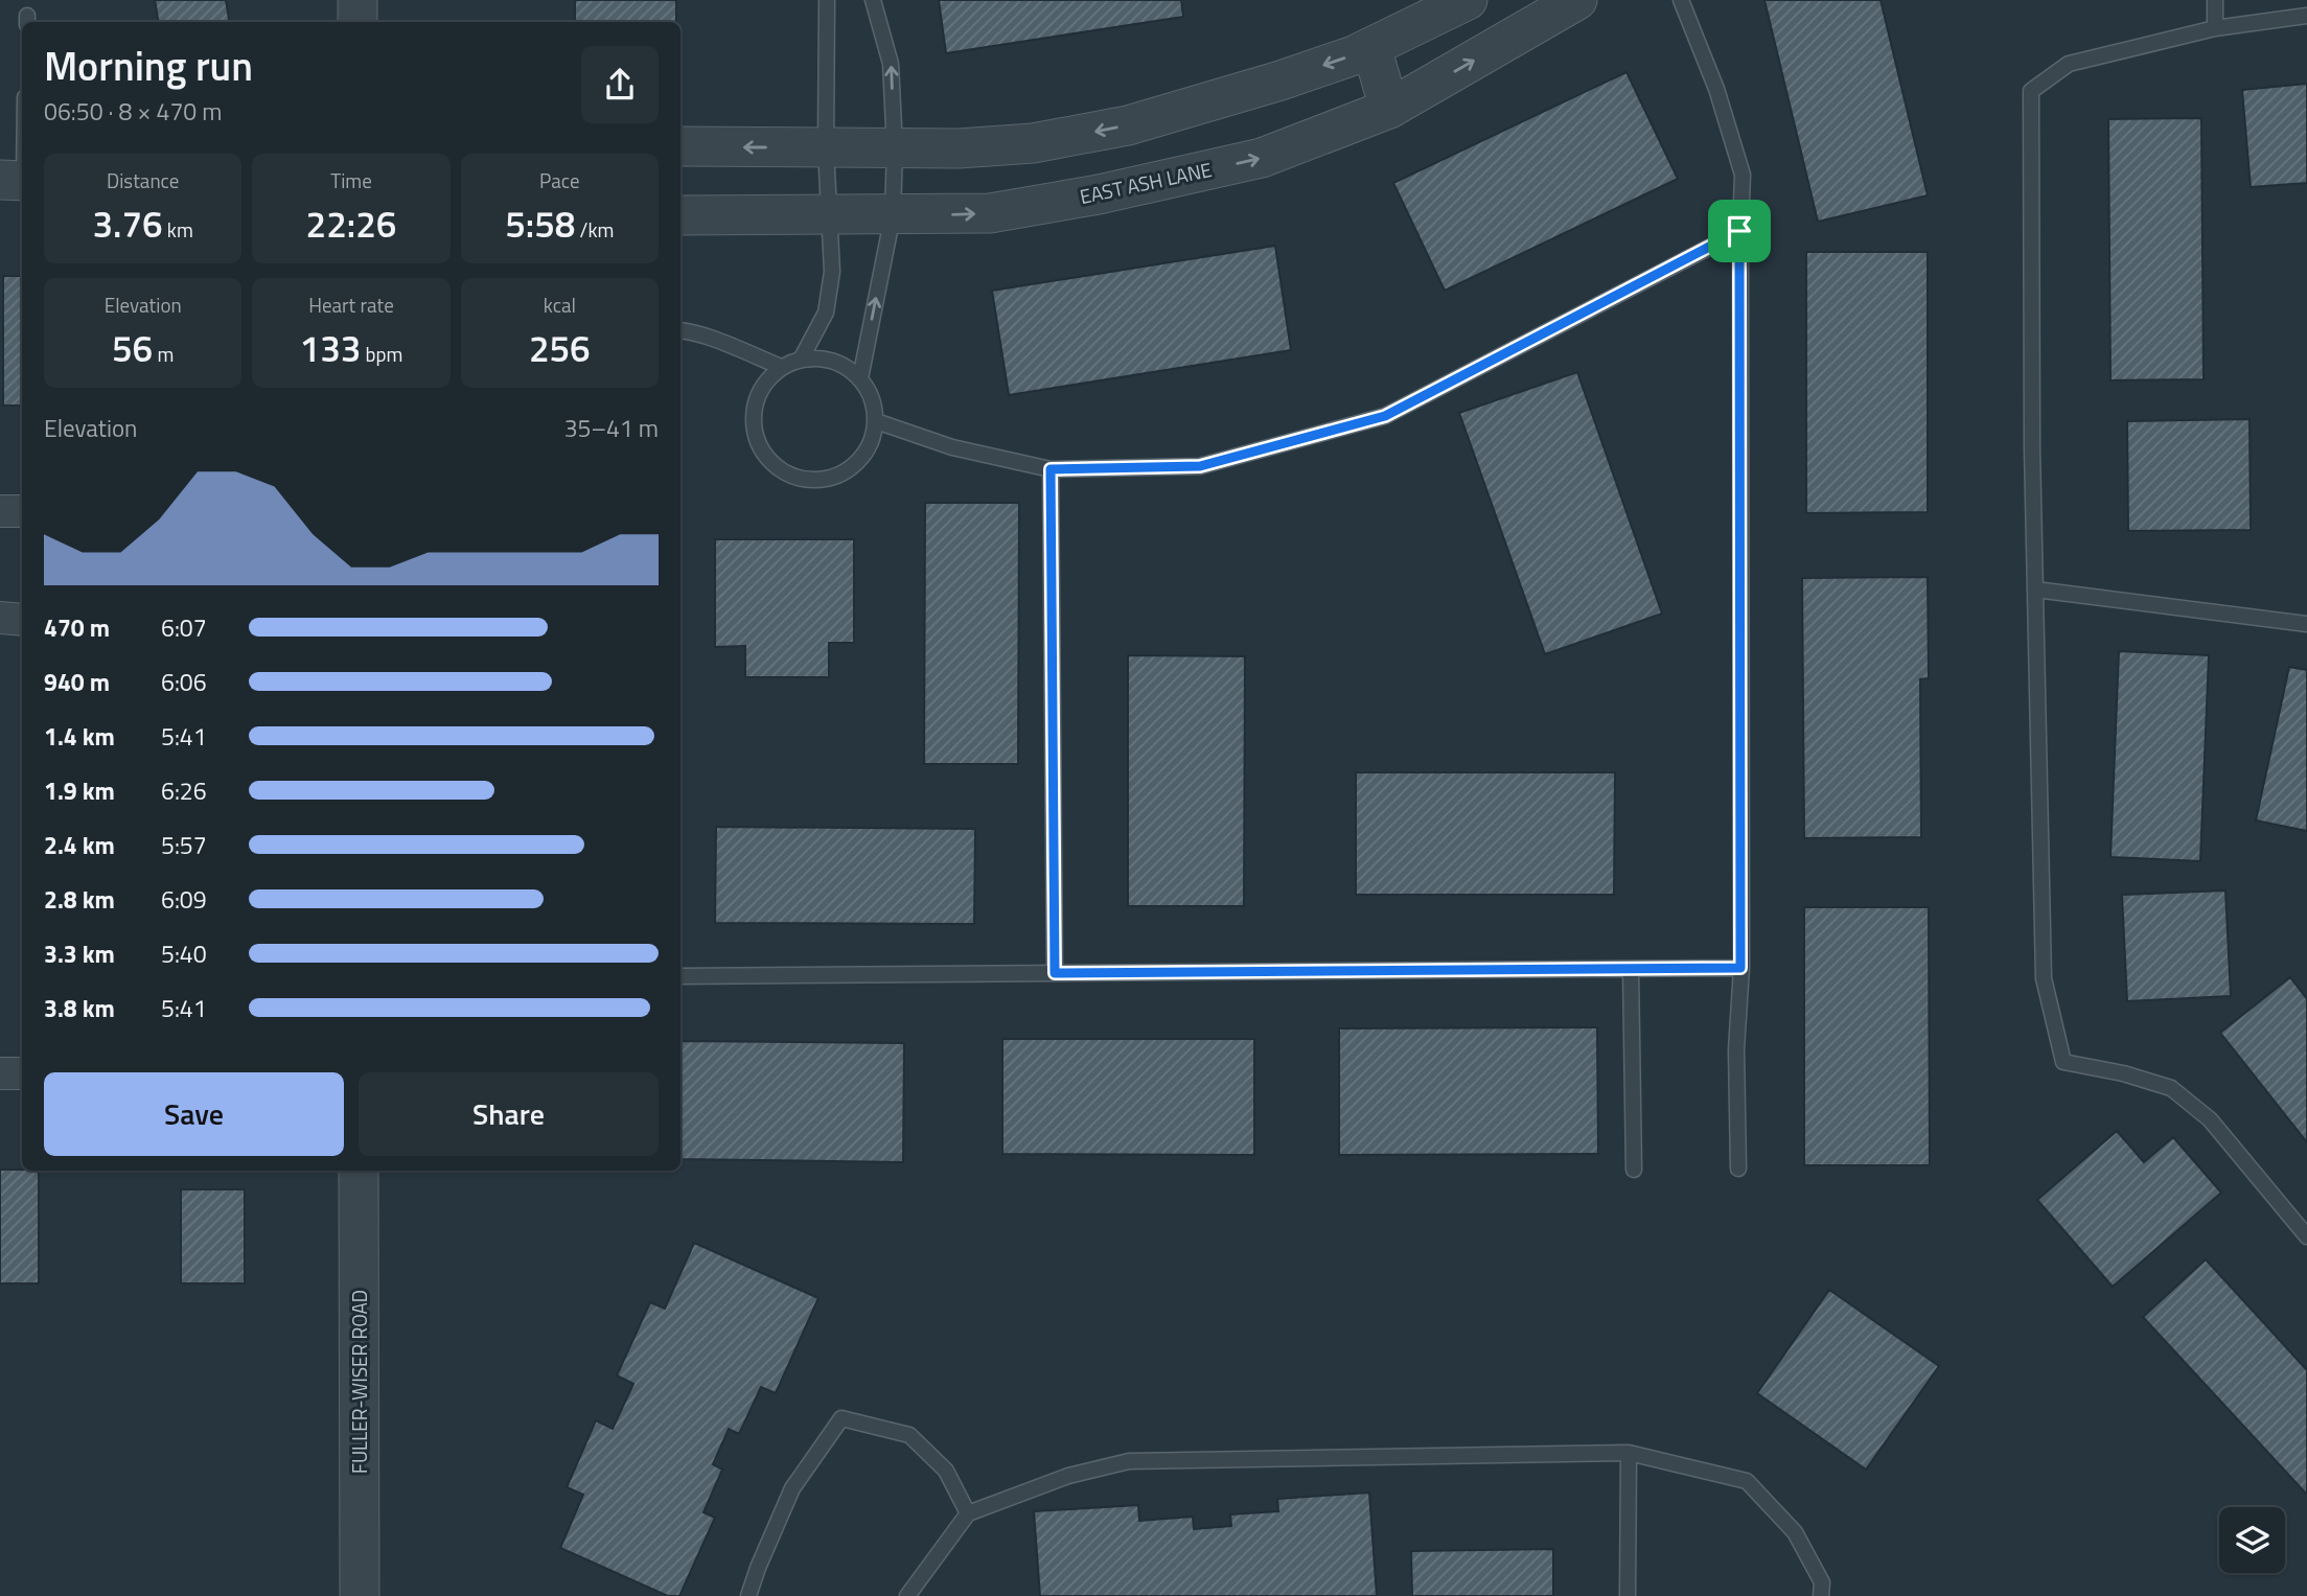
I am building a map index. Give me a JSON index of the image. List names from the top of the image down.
{
  "streets": {
    "street": ["EAST ASH LANE", "FULLER-WISER ROAD"]
  },
  "page": {
    "heading": ["Morning run", "06:50 · 8 × 470 m"],
    "stats": [
      ["Distance", "3.76 km"],
      ["Time", "22:26"],
      ["Pace", "5:58 /km"],
      ["Elevation", "56 m"],
      ["Heart rate", "133 bpm"],
      ["kcal", "256"]
    ],
    "chart": ["Elevation", "35–41 m"],
    "list": [
      {
        "name": "470 m",
        "note": "6:07"
      },
      {
        "name": "940 m",
        "note": "6:06"
      },
      {
        "name": "1.4 km",
        "note": "5:41"
      },
      {
        "name": "1.9 km",
        "note": "6:26"
      },
      {
        "name": "2.4 km",
        "note": "5:57"
      },
      {
        "name": "2.8 km",
        "note": "6:09"
      },
      {
        "name": "3.3 km",
        "note": "5:40"
      },
      {
        "name": "3.8 km",
        "note": "5:41"
      }
    ],
    "buttons": ["Save", "Share"]
  }
}
